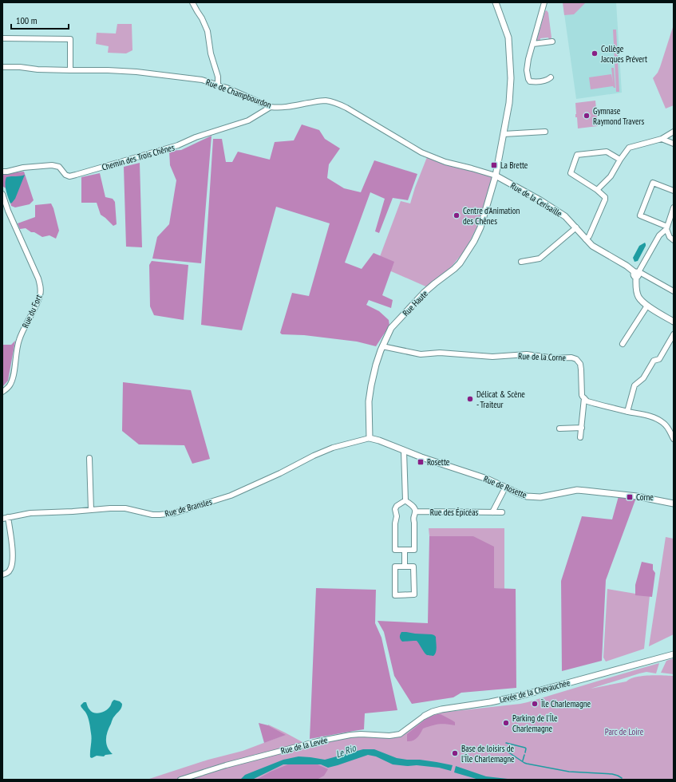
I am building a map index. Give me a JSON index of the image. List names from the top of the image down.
{
  "streets": {
    "street": [
      "Rue de Champbourdon",
      "Chemin des Trois Chênes",
      "Rue de la Cerisaille",
      "Rue Haute",
      "Rue du Fort",
      "Rue de la Corne",
      "Rue de Rosette",
      "Rue de Bransles",
      "Rue des Épicéas",
      "Levée de la Chevauchée",
      "Rue de la Levée"
    ]
  },
  "crossings": [
    ["Rue de Champbourdon", "Chemin des Trois Chênes"],
    ["Rue de Champbourdon", "Rue de la Cerisaille"],
    ["Rue de Champbourdon", "Rue Haute"],
    ["Rue de la Cerisaille", "Rue Haute"],
    ["Rue Haute", "Rue de la Corne"],
    ["Rue Haute", "Rue de Rosette"],
    ["Rue Haute", "Rue de Bransles"],
    ["Rue de Rosette", "Rue de Bransles"],
    ["Levée de la Chevauchée", "Rue de la Levée"]
  ],
  "water": ["Le Rio"],
  "parks": ["Parc de Loire"],
  "places": {
    "other": [
      "Collège Jacques Prévert",
      "Gymnase Raymond Travers",
      "Centre d’Animation des Chênes",
      "Délicat & Scène - Traiteur",
      "Île Charlemagne",
      "Parking de l'Île Charlemagne",
      "Base de loisirs de l'Île Charlemagne"
    ],
    "transit": ["La Brette", "Rosette", "Corne"]
  },
  "scale_bar": "100 m"
}
